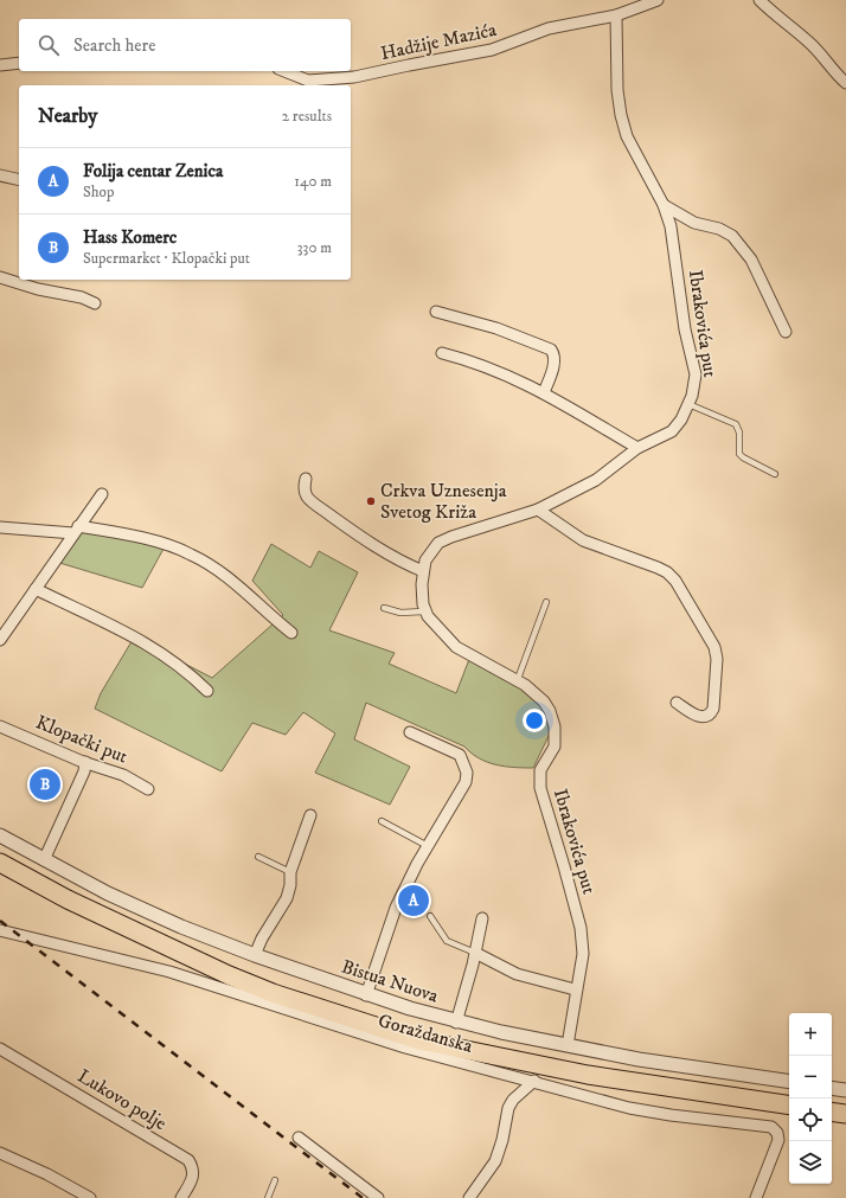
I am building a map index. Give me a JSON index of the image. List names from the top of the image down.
{
  "streets": {
    "street": [
      "Hadžije Mazića",
      "Ibrakovića put",
      "Klopački put",
      "Bistua Nuova",
      "Goraždanska",
      "Lukovo polje"
    ]
  },
  "crossings": [
    ["Hadžije Mazića", "Ibrakovića put"],
    ["Ibrakovića put", "Bistua Nuova"]
  ],
  "places": ["Crkva Uznesenja Svetog Križa"],
  "page": {
    "search": "Search here",
    "heading": ["Nearby", "2 results"],
    "list": [
      {
        "mark": "A",
        "name": "Folija centar Zenica",
        "note": "Shop",
        "value": "140 m"
      },
      {
        "mark": "B",
        "name": "Hass Komerc",
        "note": "Supermarket · Klopački put",
        "value": "330 m"
      }
    ],
    "pins": ["B", "A"],
    "map_buttons": ["+", "−"]
  }
}
